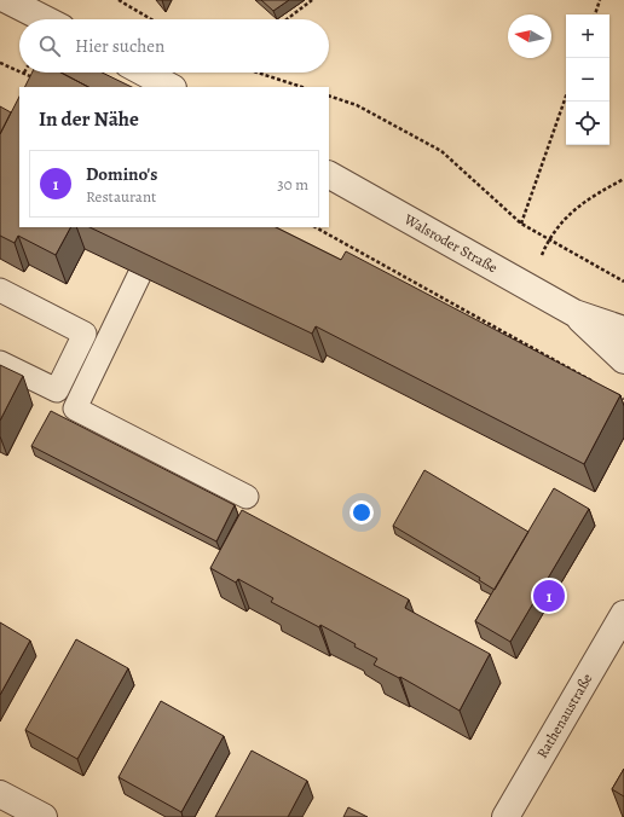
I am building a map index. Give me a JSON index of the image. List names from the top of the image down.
{
  "streets": {
    "street": ["Walsroder Straße", "Rathenaustraße"]
  },
  "north": "left",
  "page": {
    "map_buttons": ["+", "−"],
    "search": "Hier suchen",
    "heading": "In der Nähe",
    "list": [
      {
        "mark": "1",
        "name": "Domino's",
        "note": "Restaurant",
        "value": "30 m"
      }
    ],
    "pins": "1"
  }
}
